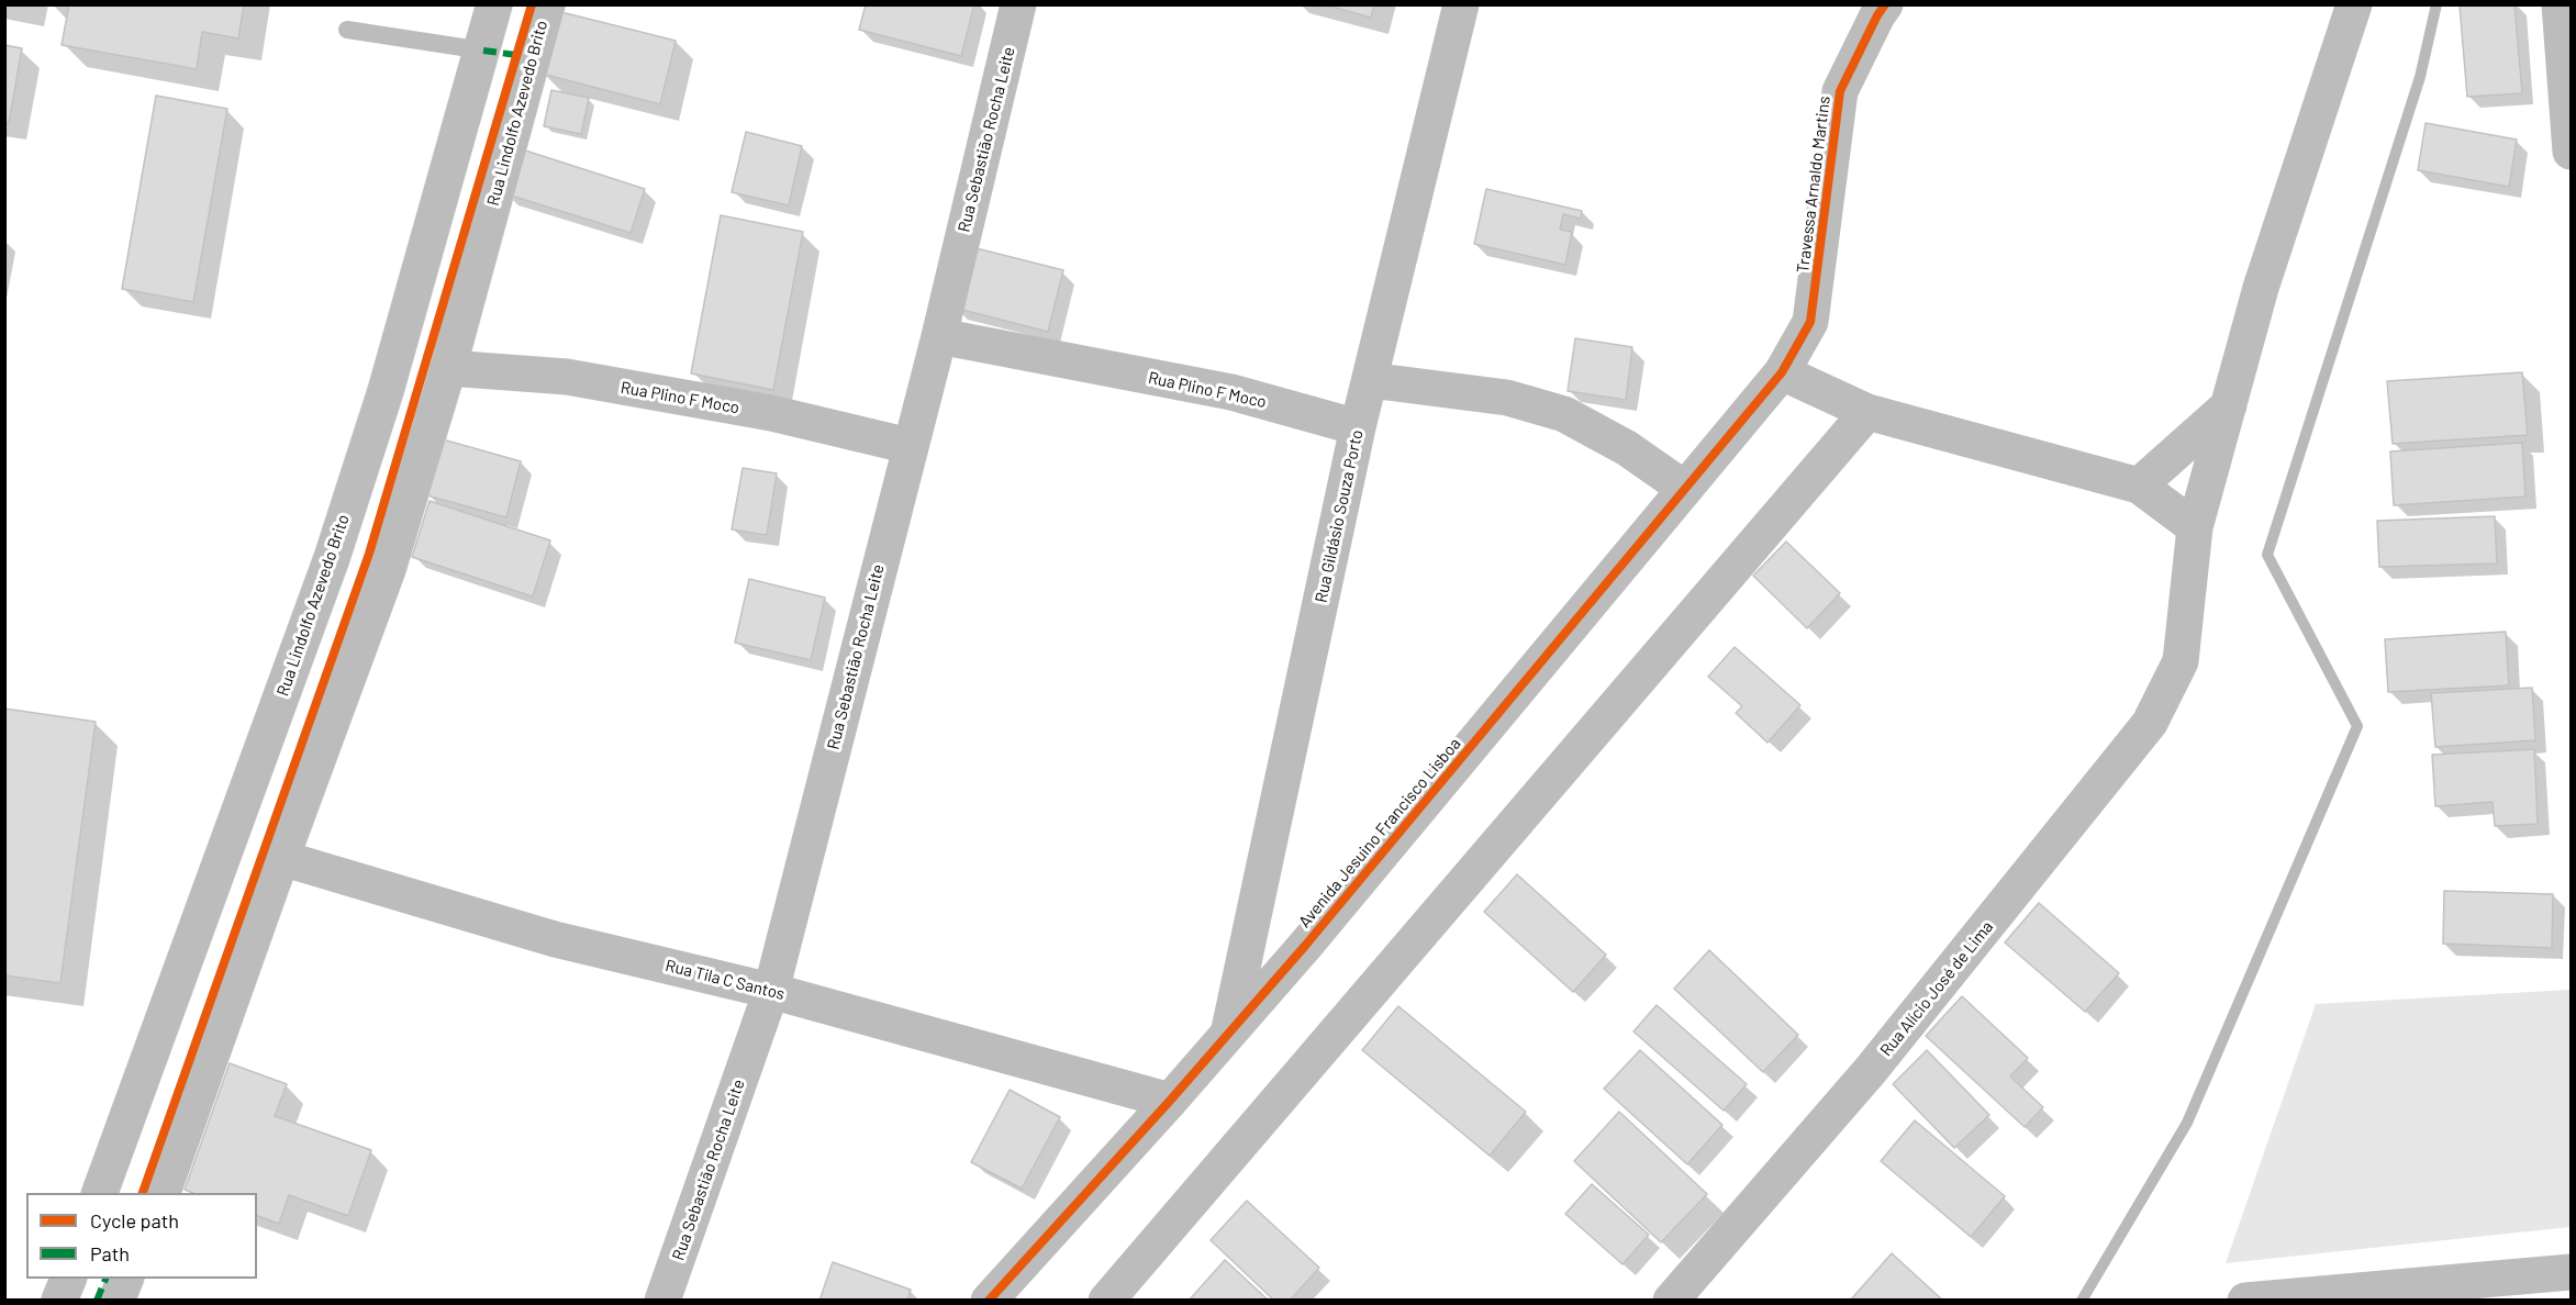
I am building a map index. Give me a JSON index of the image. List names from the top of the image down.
{
  "streets": {
    "street": [
      "Rua Lindolfo Azevedo Brito",
      "Rua Sebastião Rocha Leite",
      "Travessa Arnaldo Martins",
      "Rua Plino F Moco",
      "Rua Gildásio Souza Porto",
      "Avenida Jesuino Francisco Lisboa",
      "Rua Tila C Santos",
      "Rua Alício José de Lima"
    ]
  },
  "crossings": [
    ["Rua Lindolfo Azevedo Brito", "Rua Plino F Moco"],
    ["Rua Lindolfo Azevedo Brito", "Rua Tila C Santos"],
    ["Rua Sebastião Rocha Leite", "Rua Plino F Moco"],
    ["Rua Sebastião Rocha Leite", "Rua Tila C Santos"],
    ["Travessa Arnaldo Martins", "Avenida Jesuino Francisco Lisboa"],
    ["Rua Plino F Moco", "Rua Gildásio Souza Porto"],
    ["Rua Gildásio Souza Porto", "Avenida Jesuino Francisco Lisboa"],
    ["Avenida Jesuino Francisco Lisboa", "Rua Tila C Santos"]
  ],
  "legend": ["Cycle path", "Path"]
}
